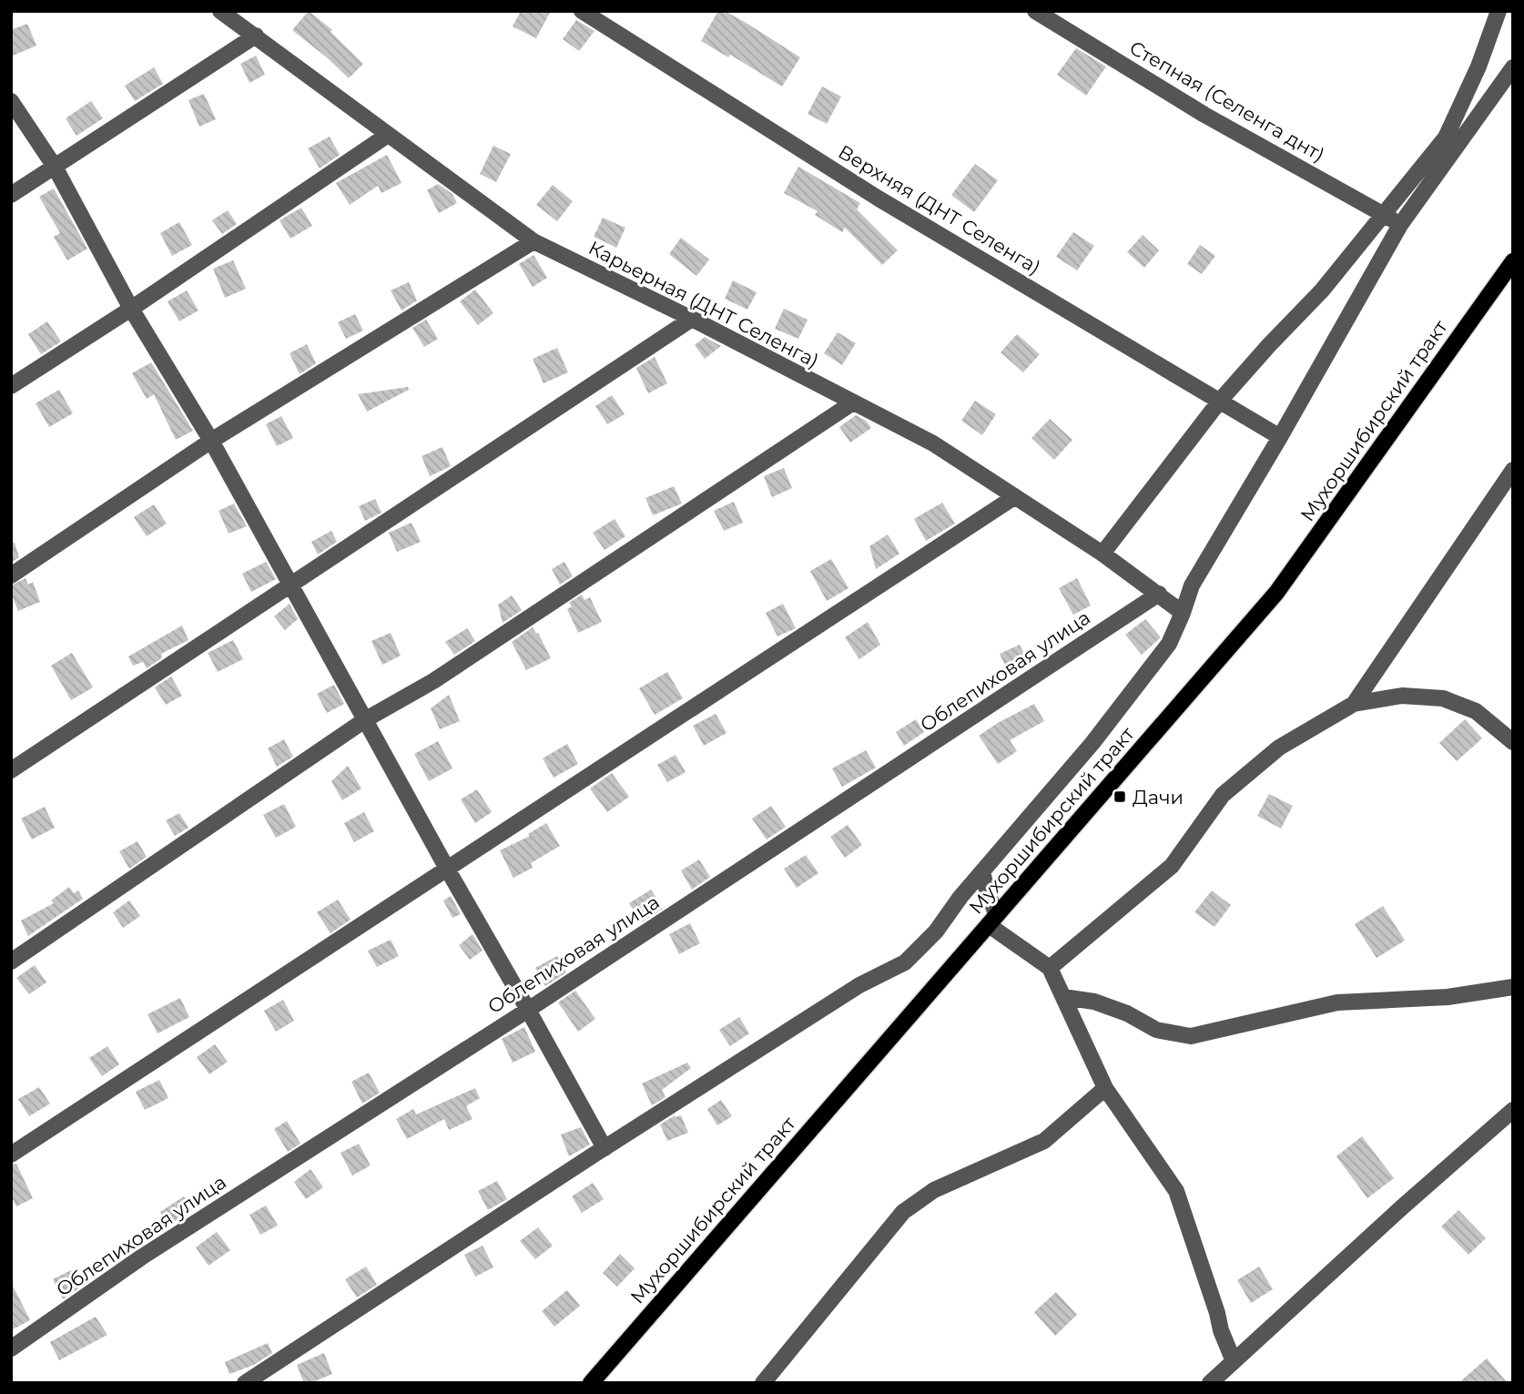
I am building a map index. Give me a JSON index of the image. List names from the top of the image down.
{
  "streets": {
    "main road": ["Мухоршибирский тракт"],
    "street": [
      "Степная (Селенга днт)",
      "Верхняя (ДНТ Селенга)",
      "Карьерная (ДНТ Селенга)",
      "Облепиховая улица"
    ]
  },
  "crossings": [
    ["Карьерная (ДНТ Селенга)", "Облепиховая улица"]
  ],
  "places": {
    "transit": ["Дачи"]
  }
}
